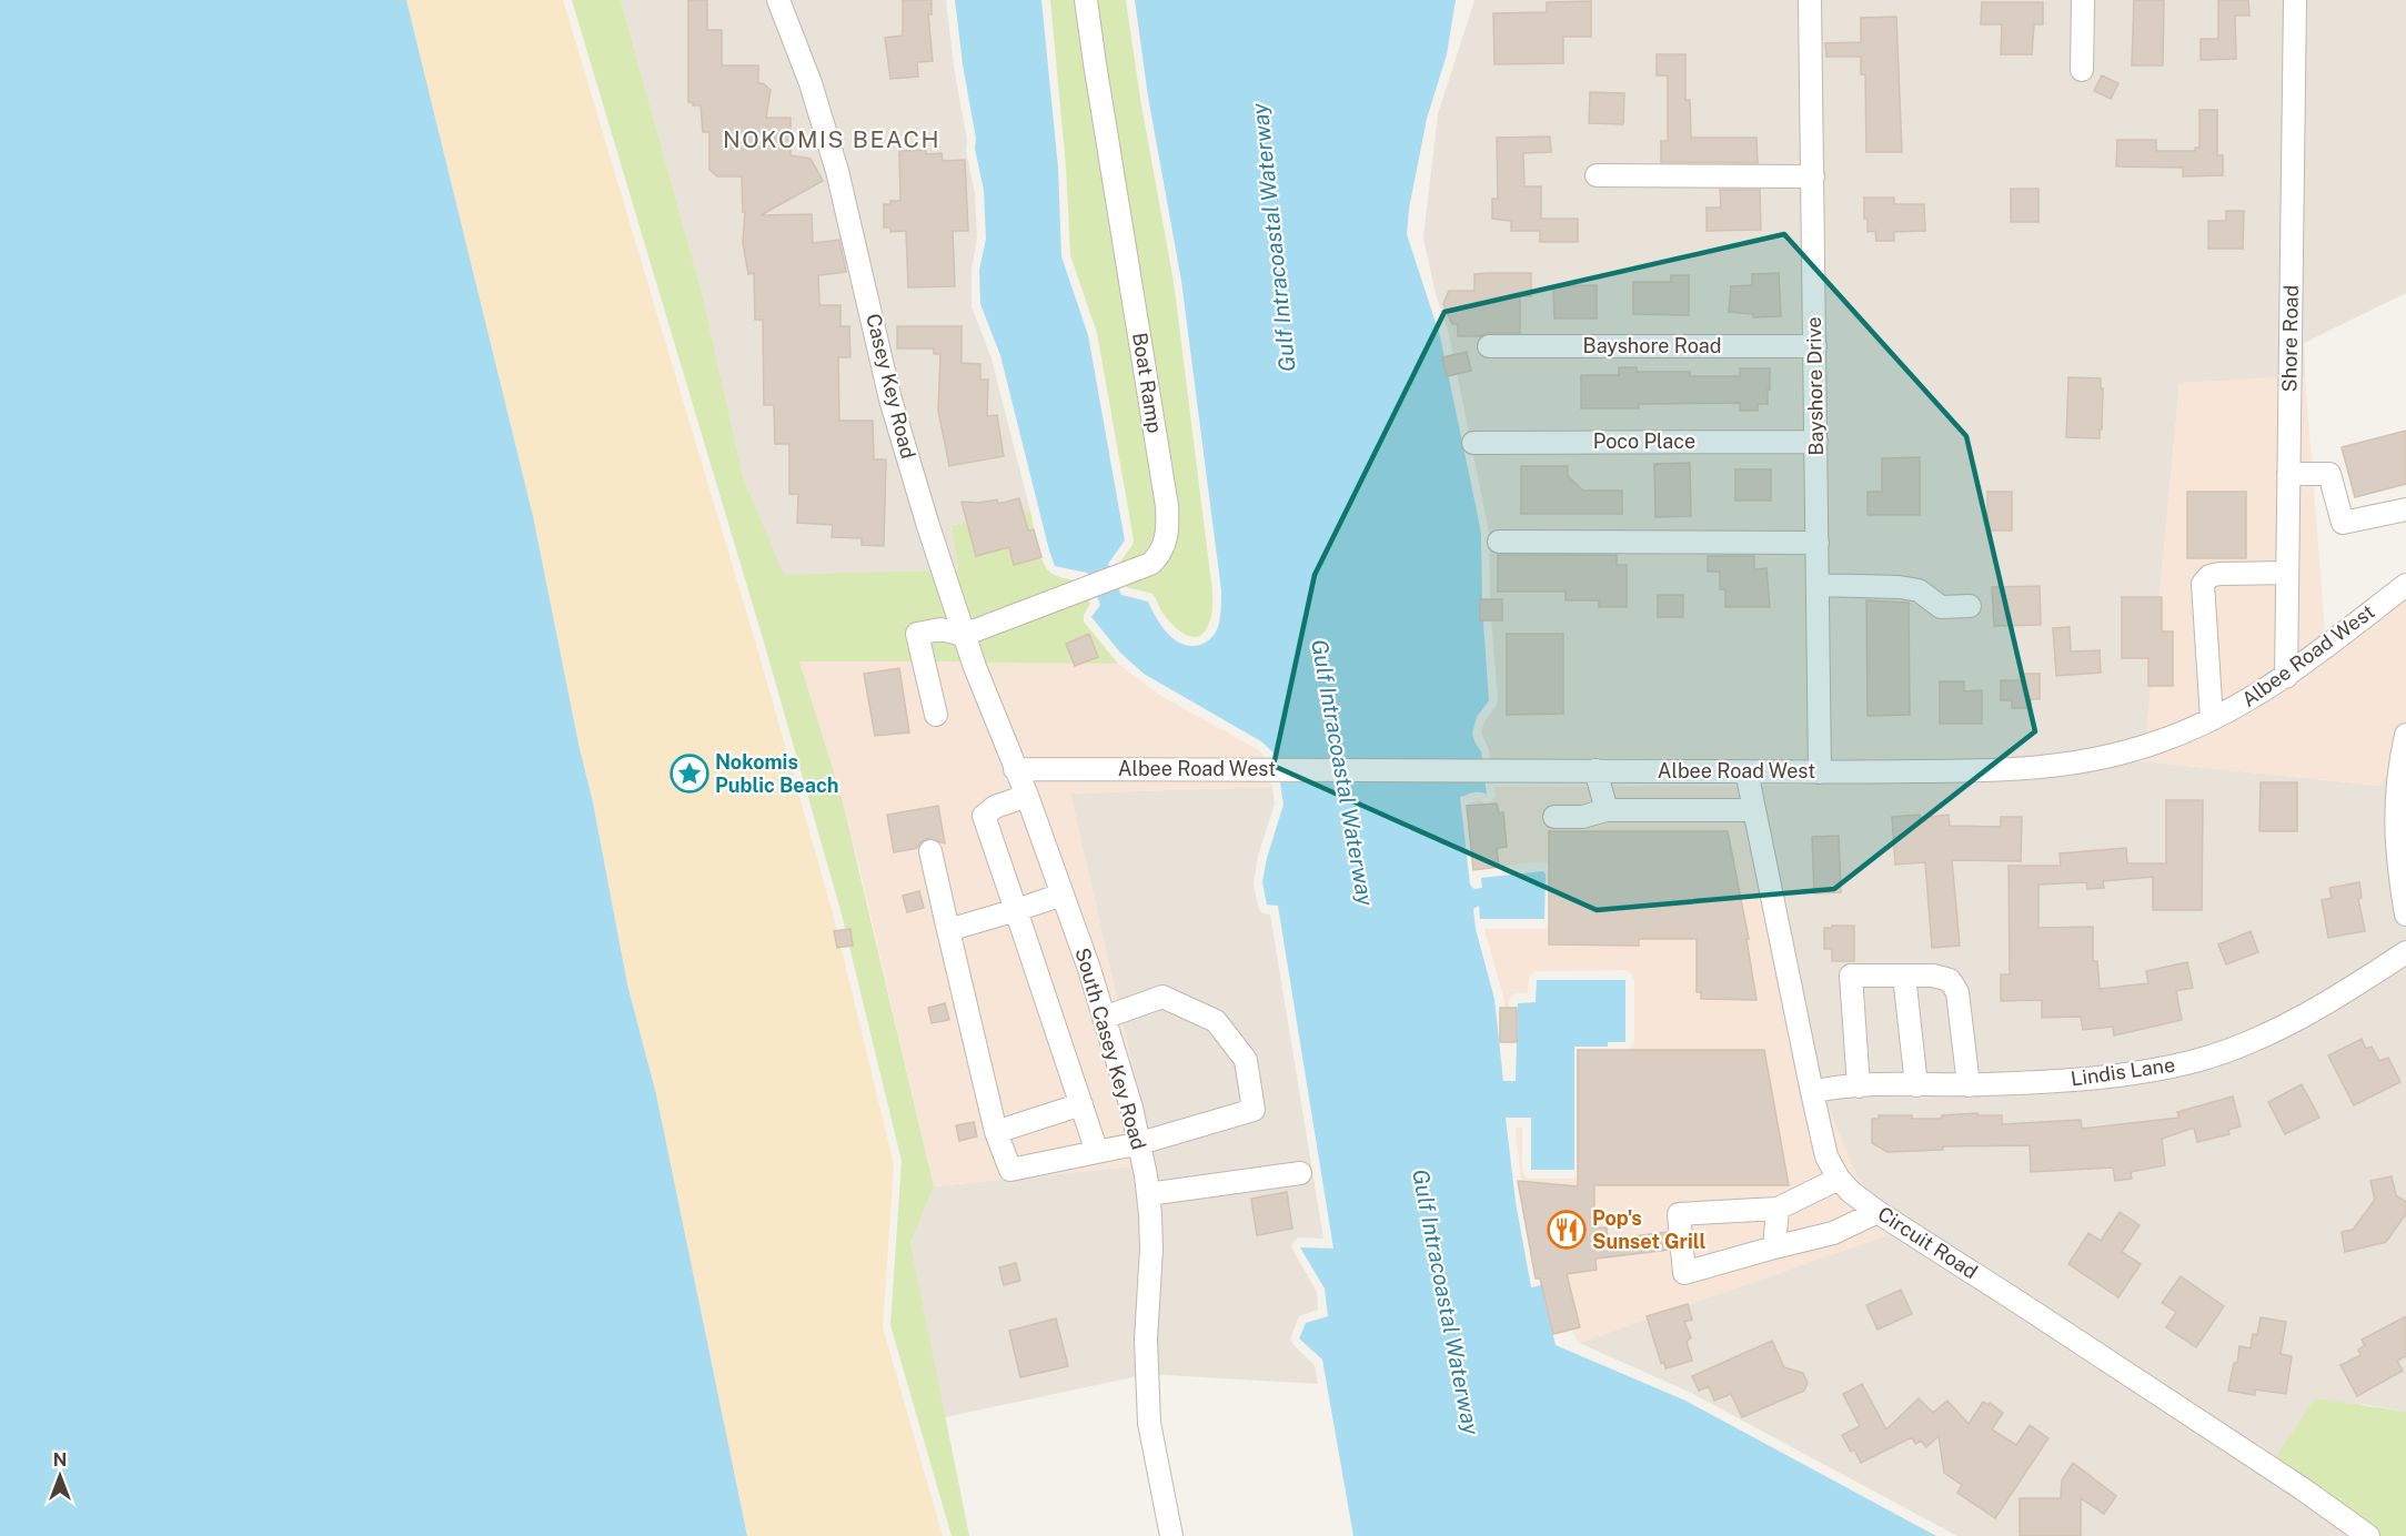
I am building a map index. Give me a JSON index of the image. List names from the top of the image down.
{
  "streets": {
    "street": [
      "Shore Road",
      "Bayshore Road",
      "Boat Ramp",
      "Casey Key Road",
      "Bayshore Drive",
      "Poco Place",
      "Albee Road West",
      "South Casey Key Road",
      "Lindis Lane",
      "Circuit Road"
    ]
  },
  "crossings": [
    ["Shore Road", "Albee Road West"],
    ["Bayshore Road", "Bayshore Drive"],
    ["Boat Ramp", "Casey Key Road"],
    ["Casey Key Road", "Albee Road West"],
    ["Casey Key Road", "South Casey Key Road"],
    ["Bayshore Drive", "Poco Place"],
    ["Bayshore Drive", "Albee Road West"],
    ["Albee Road West", "South Casey Key Road"],
    ["Albee Road West", "Circuit Road"],
    ["Lindis Lane", "Circuit Road"]
  ],
  "districts": ["NOKOMIS BEACH"],
  "water": ["Gulf Intracoastal Waterway"],
  "places": {
    "place": ["Nokomis Public Beach"],
    "restaurant": ["Pop's Sunset Grill"]
  },
  "north": "top"
}
